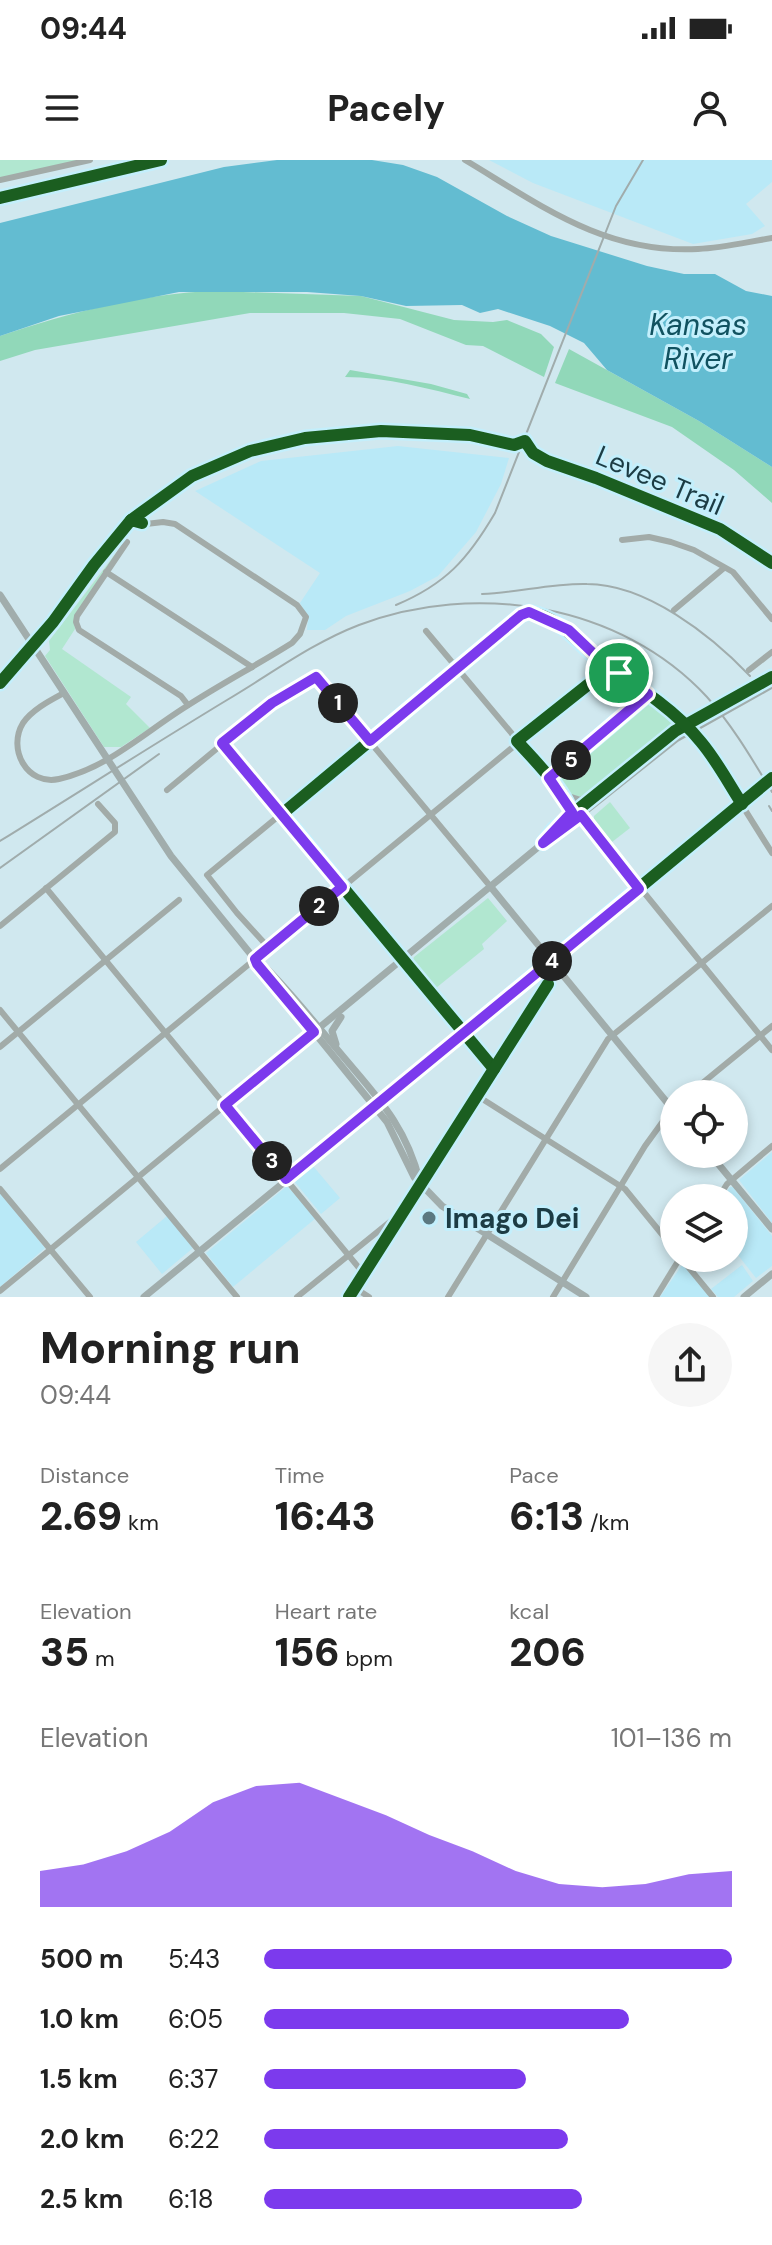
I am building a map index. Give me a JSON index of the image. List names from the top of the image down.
{
  "streets": {
    "cycle path": ["Levee Trail"]
  },
  "water": ["Kansas River"],
  "places": ["Imago Dei"],
  "page": {
    "status": "09:44",
    "header": "Pacely",
    "pins": [
      "1",
      "5",
      "2",
      "4",
      "3"
    ],
    "heading": ["Morning run", "09:44"],
    "stats": [
      ["Distance", "2.69 km"],
      ["Time", "16:43"],
      ["Pace", "6:13 /km"],
      ["Elevation", "35 m"],
      ["Heart rate", "156 bpm"],
      ["kcal", "206"]
    ],
    "chart": ["Elevation", "101–136 m"],
    "list": [
      {
        "name": "500 m",
        "note": "5:43"
      },
      {
        "name": "1.0 km",
        "note": "6:05"
      },
      {
        "name": "1.5 km",
        "note": "6:37"
      },
      {
        "name": "2.0 km",
        "note": "6:22"
      },
      {
        "name": "2.5 km",
        "note": "6:18"
      }
    ]
  }
}
